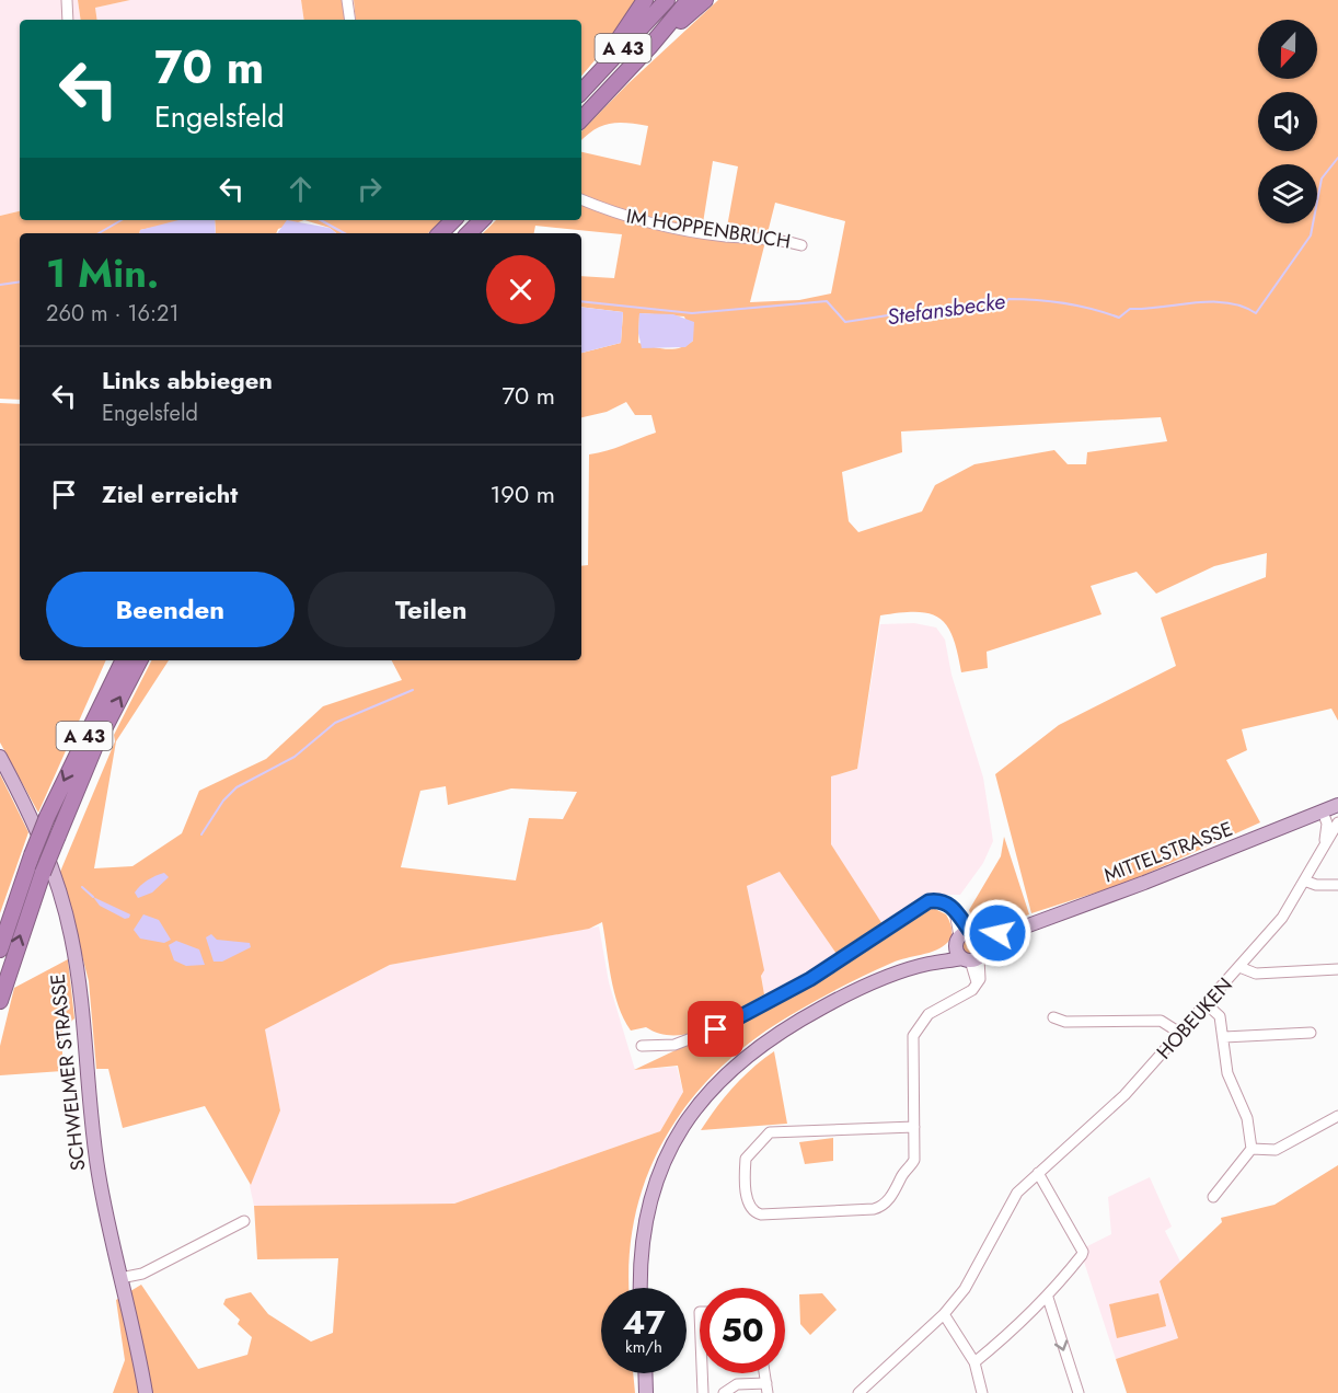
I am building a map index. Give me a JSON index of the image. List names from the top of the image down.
{
  "streets": {
    "highway": ["A 43"],
    "main road": ["MITTELSTRASSE", "SCHWELMER STRASSE"],
    "street": ["IM HOPPENBRUCH", "HOBEUKEN"]
  },
  "crossings": [
    ["MITTELSTRASSE", "HOBEUKEN"]
  ],
  "water": ["Stefansbecke"],
  "north": "bottom",
  "page": {
    "turn": ["70 m", "Engelsfeld"],
    "heading": ["1 Min.", "260 m · 16:21"],
    "list": [
      {
        "name": "Links abbiegen",
        "note": "Engelsfeld",
        "value": "70 m"
      },
      {
        "name": "Ziel erreicht",
        "value": "190 m"
      }
    ],
    "buttons": ["Beenden", "Teilen"],
    "speed": "47 km/h",
    "limit": "50"
  }
}
